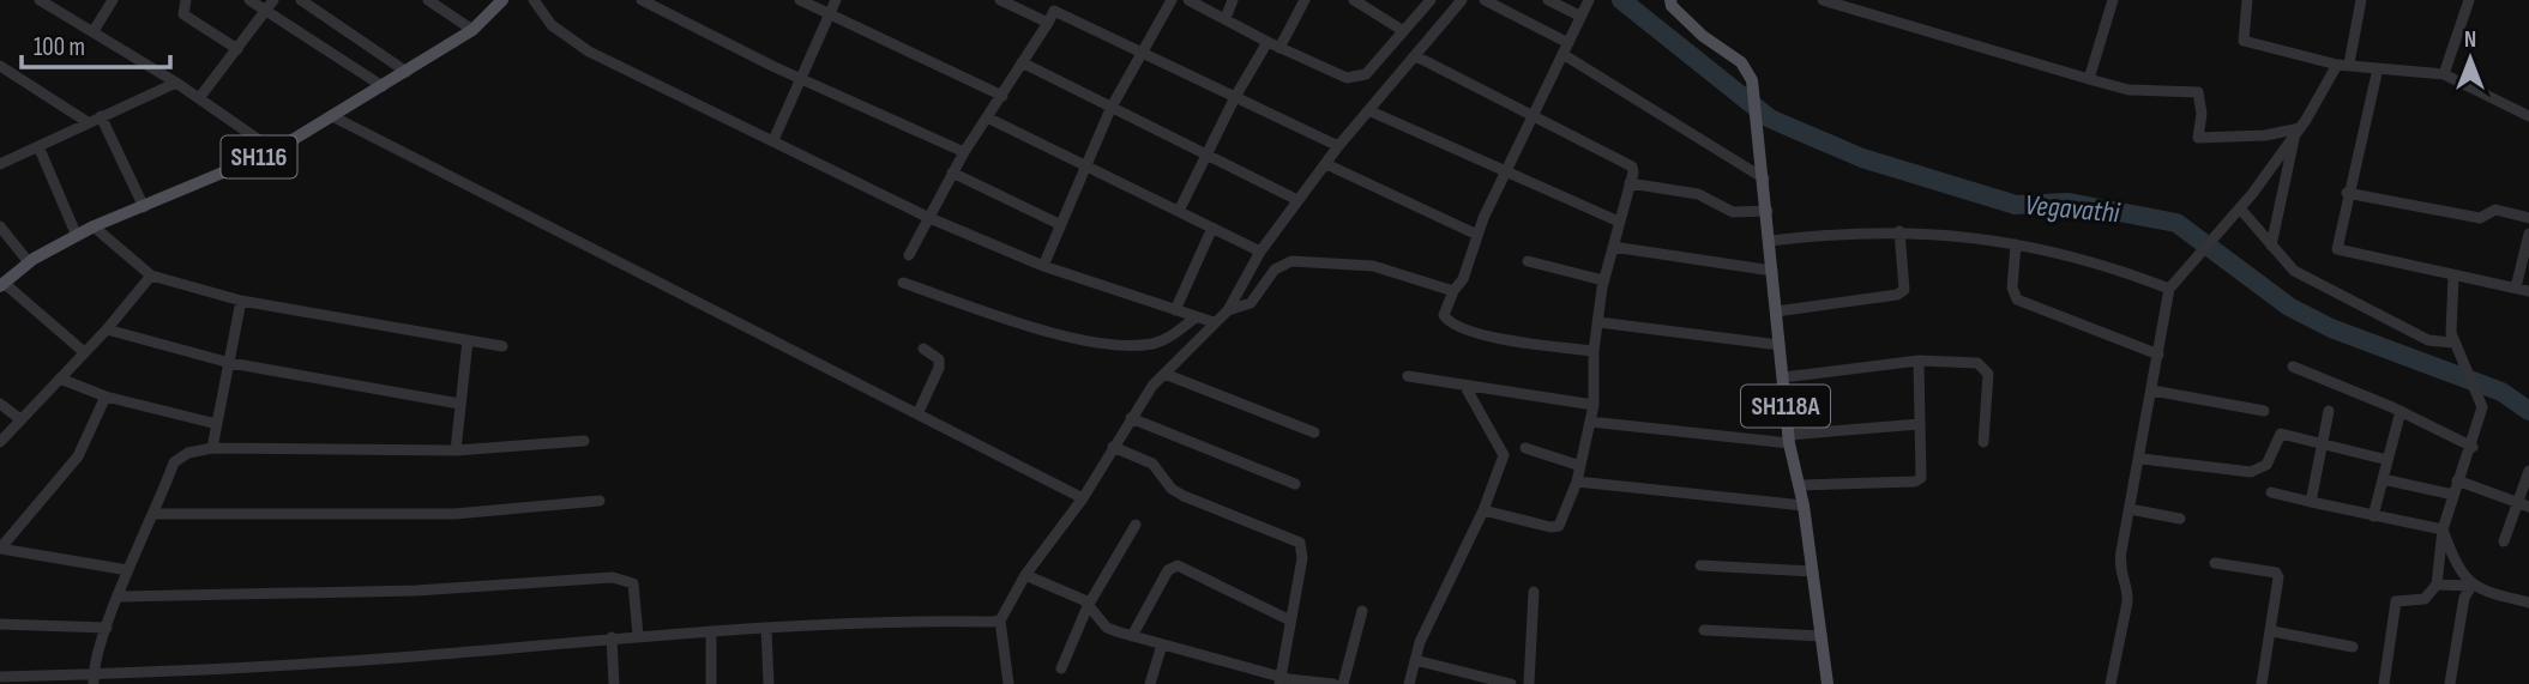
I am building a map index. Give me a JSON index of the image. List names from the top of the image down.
{
  "streets": {
    "main road": ["SH116", "SH118A"]
  },
  "water": ["Vegavathi"],
  "scale_bar": "100 m",
  "north": "top"
}
